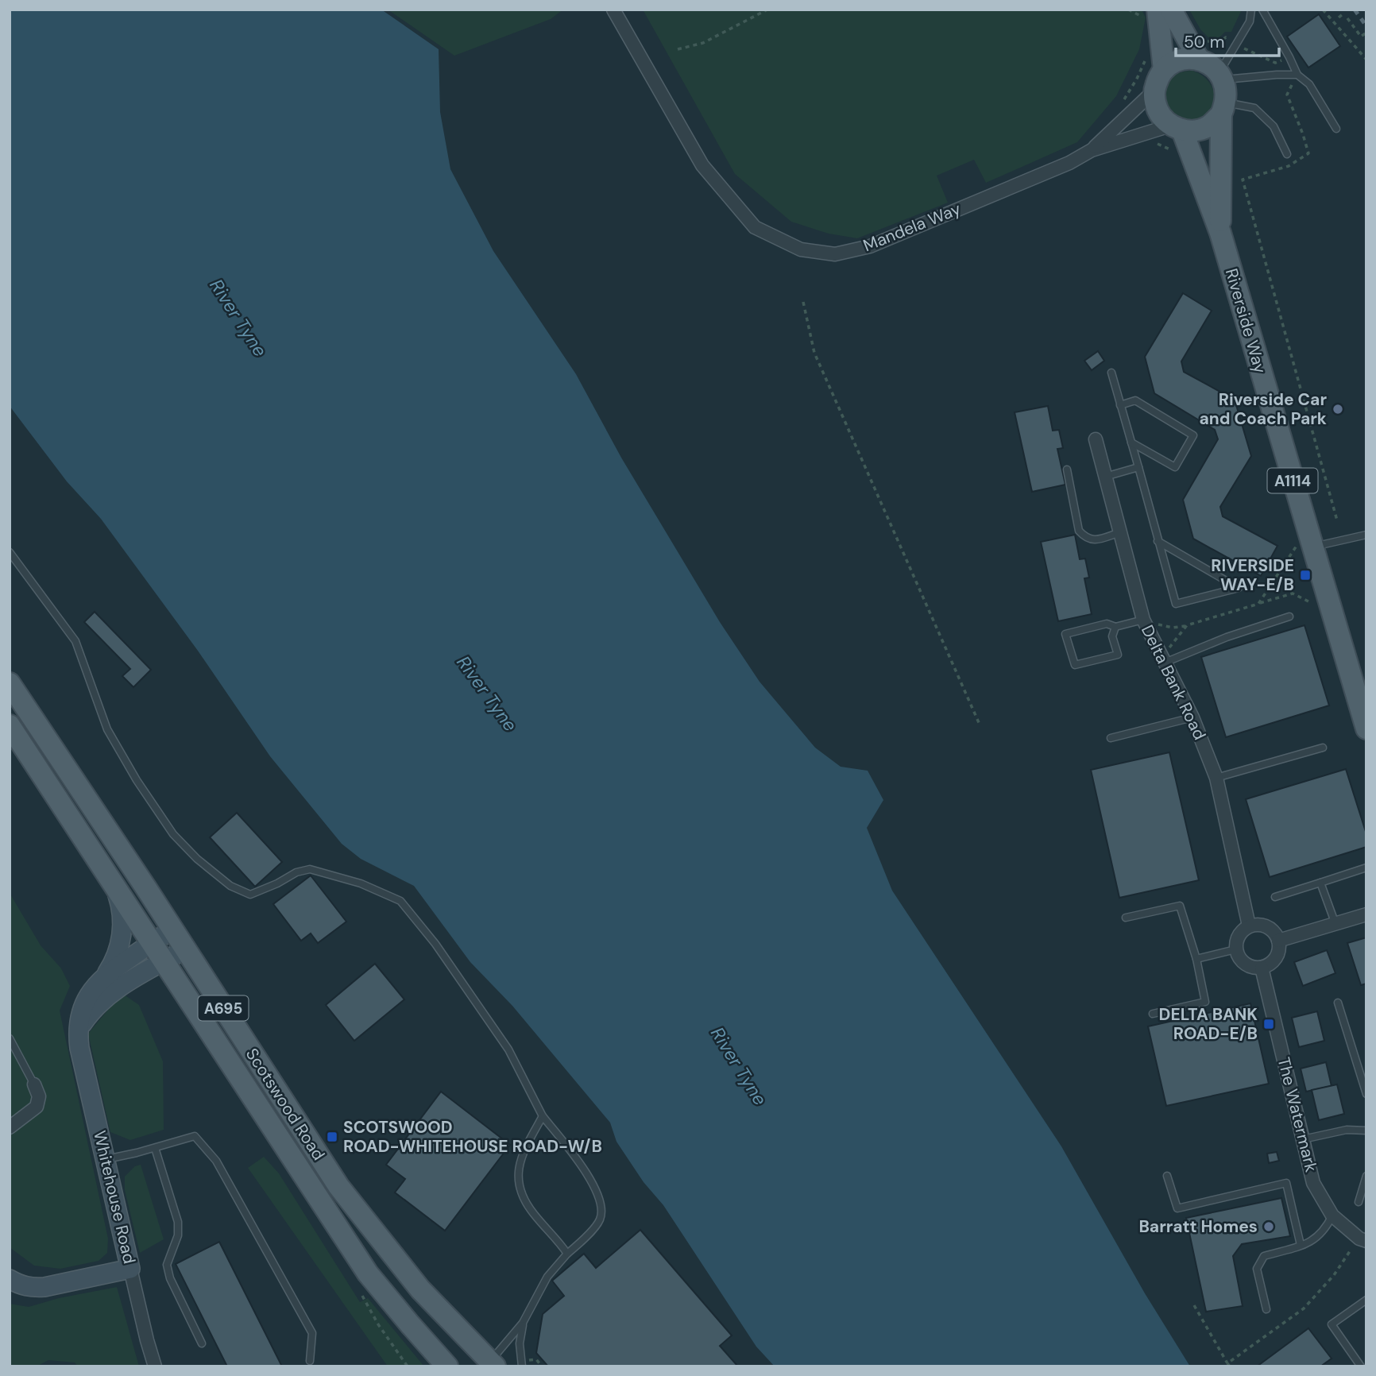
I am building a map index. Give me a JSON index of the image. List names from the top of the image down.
{
  "streets": {
    "main road": [
      "Riverside Way",
      "A1114",
      "A695",
      "Scotswood Road",
      "Whitehouse Road"
    ],
    "street": ["Mandela Way", "Delta Bank Road", "The Watermark"]
  },
  "crossings": [
    ["Mandela Way", "A1114"],
    ["Riverside Way", "A1114"],
    ["Delta Bank Road", "The Watermark"],
    ["Scotswood Road", "Whitehouse Road"]
  ],
  "water": ["River Tyne"],
  "places": {
    "other": ["Riverside Car and Coach Park", "Barratt Homes"],
    "transit": ["RIVERSIDE WAY-E/B", "DELTA BANK ROAD-E/B", "SCOTSWOOD ROAD-WHITEHOUSE ROAD-W/B"]
  },
  "scale_bar": "50 m"
}
